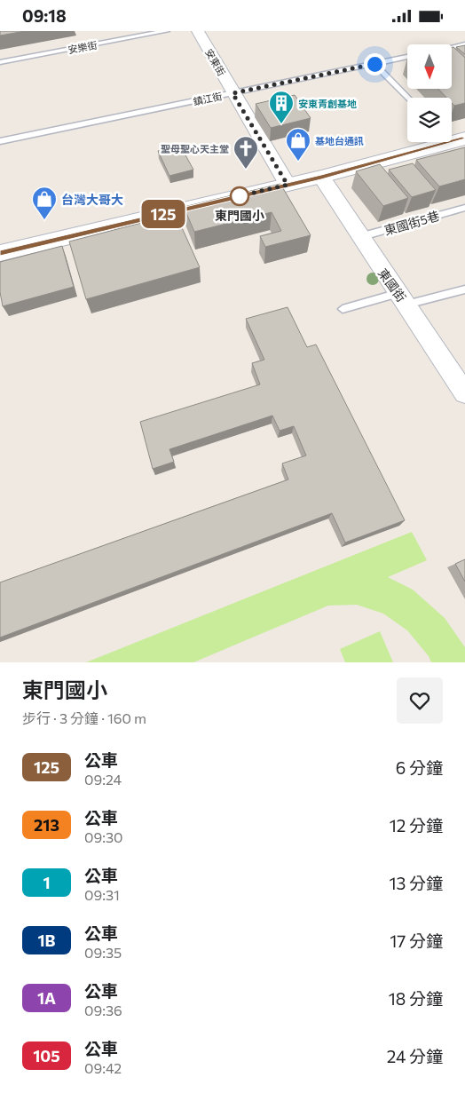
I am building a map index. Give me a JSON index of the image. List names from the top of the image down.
{
  "streets": {
    "street": ["安東街", "東國街"],
    "lane": ["安樂街", "鎮江街", "東國街5巷"]
  },
  "crossings": [
    ["安東街", "鎮江街"],
    ["東國街5巷", "東國街"]
  ],
  "places": {
    "building": ["安東青創基地"],
    "shop": ["基地台通訊", "台灣大哥大"],
    "church": ["聖母聖心天主堂"],
    "other": ["東門國小"]
  },
  "lines": ["bus line 125"],
  "north": "bottom",
  "page": {
    "status": "09:18",
    "on_map": "125",
    "heading": ["東門國小", "步行 · 3 分鐘 · 160 m"],
    "list": [
      {
        "mark": "125",
        "name": "公車",
        "note": "09:24",
        "value": "6 分鐘"
      },
      {
        "mark": "213",
        "name": "公車",
        "note": "09:30",
        "value": "12 分鐘"
      },
      {
        "mark": "1",
        "name": "公車",
        "note": "09:31",
        "value": "13 分鐘"
      },
      {
        "mark": "1B",
        "name": "公車",
        "note": "09:35",
        "value": "17 分鐘"
      },
      {
        "mark": "1A",
        "name": "公車",
        "note": "09:36",
        "value": "18 分鐘"
      },
      {
        "mark": "105",
        "name": "公車",
        "note": "09:42",
        "value": "24 分鐘"
      }
    ]
  }
}
